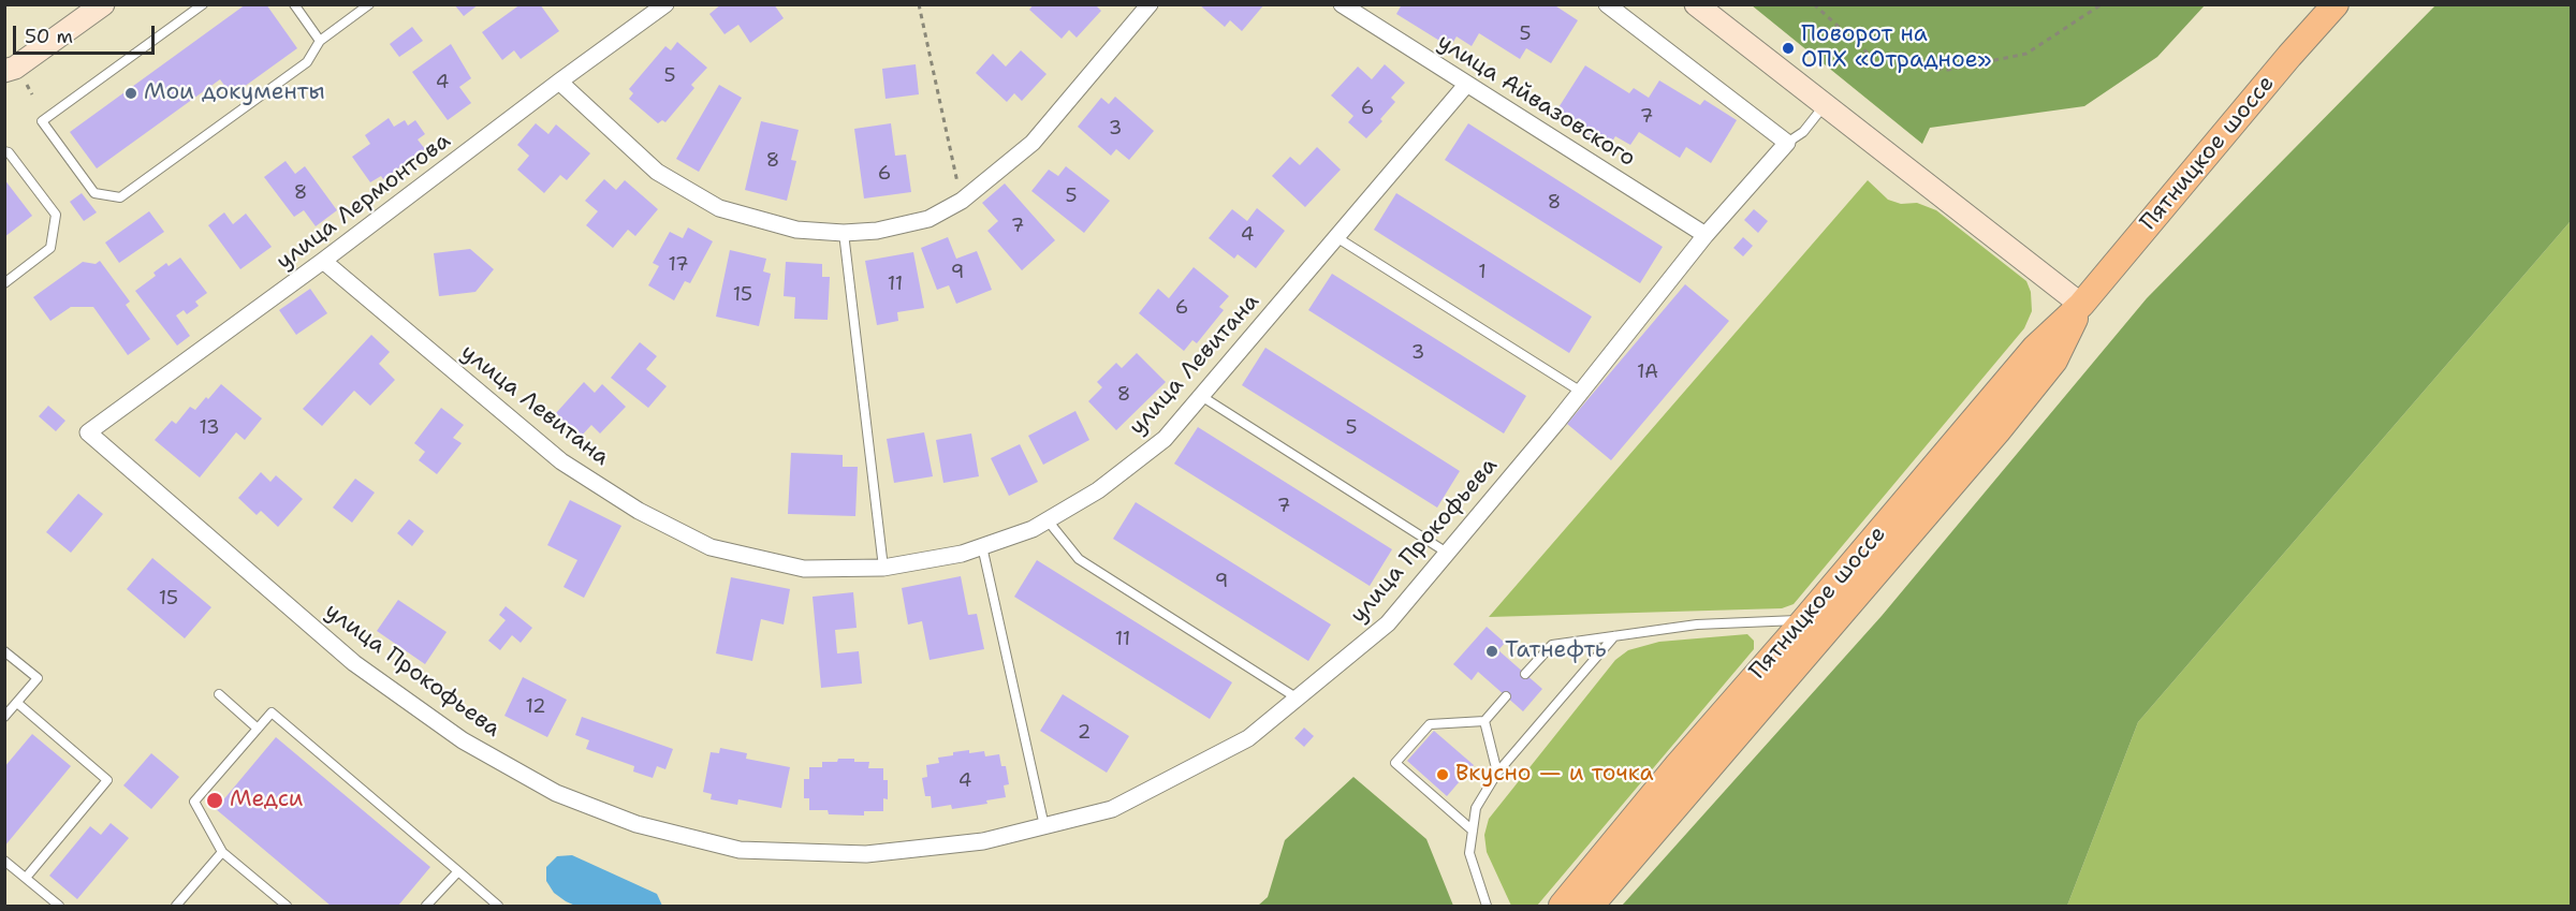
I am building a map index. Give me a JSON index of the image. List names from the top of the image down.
{
  "streets": {
    "main road": ["Пятницкое шоссе"],
    "street": [
      "улица Айвазовского",
      "улица Лермонтова",
      "улица Левитана",
      "улица Прокофьева"
    ]
  },
  "crossings": [
    ["улица Айвазовского", "улица Левитана"],
    ["улица Айвазовского", "улица Прокофьева"],
    ["улица Лермонтова", "улица Левитана"],
    ["улица Лермонтова", "улица Прокофьева"]
  ],
  "places": [
    "Поворот на ОПХ «Отрадное»",
    "Мои документы",
    "Татнефть",
    "Вкусно — и точка",
    "Медси"
  ],
  "house_numbers": [
    "5",
    "5",
    "4",
    "6",
    "7",
    "3",
    "8",
    "6",
    "8",
    "5",
    "8",
    "7",
    "4",
    "17",
    "9",
    "1",
    "11",
    "15",
    "6",
    "3",
    "1A",
    "8",
    "13",
    "5",
    "7",
    "9",
    "15",
    "11",
    "12",
    "2",
    "4"
  ],
  "scale_bar": "50 m"
}
